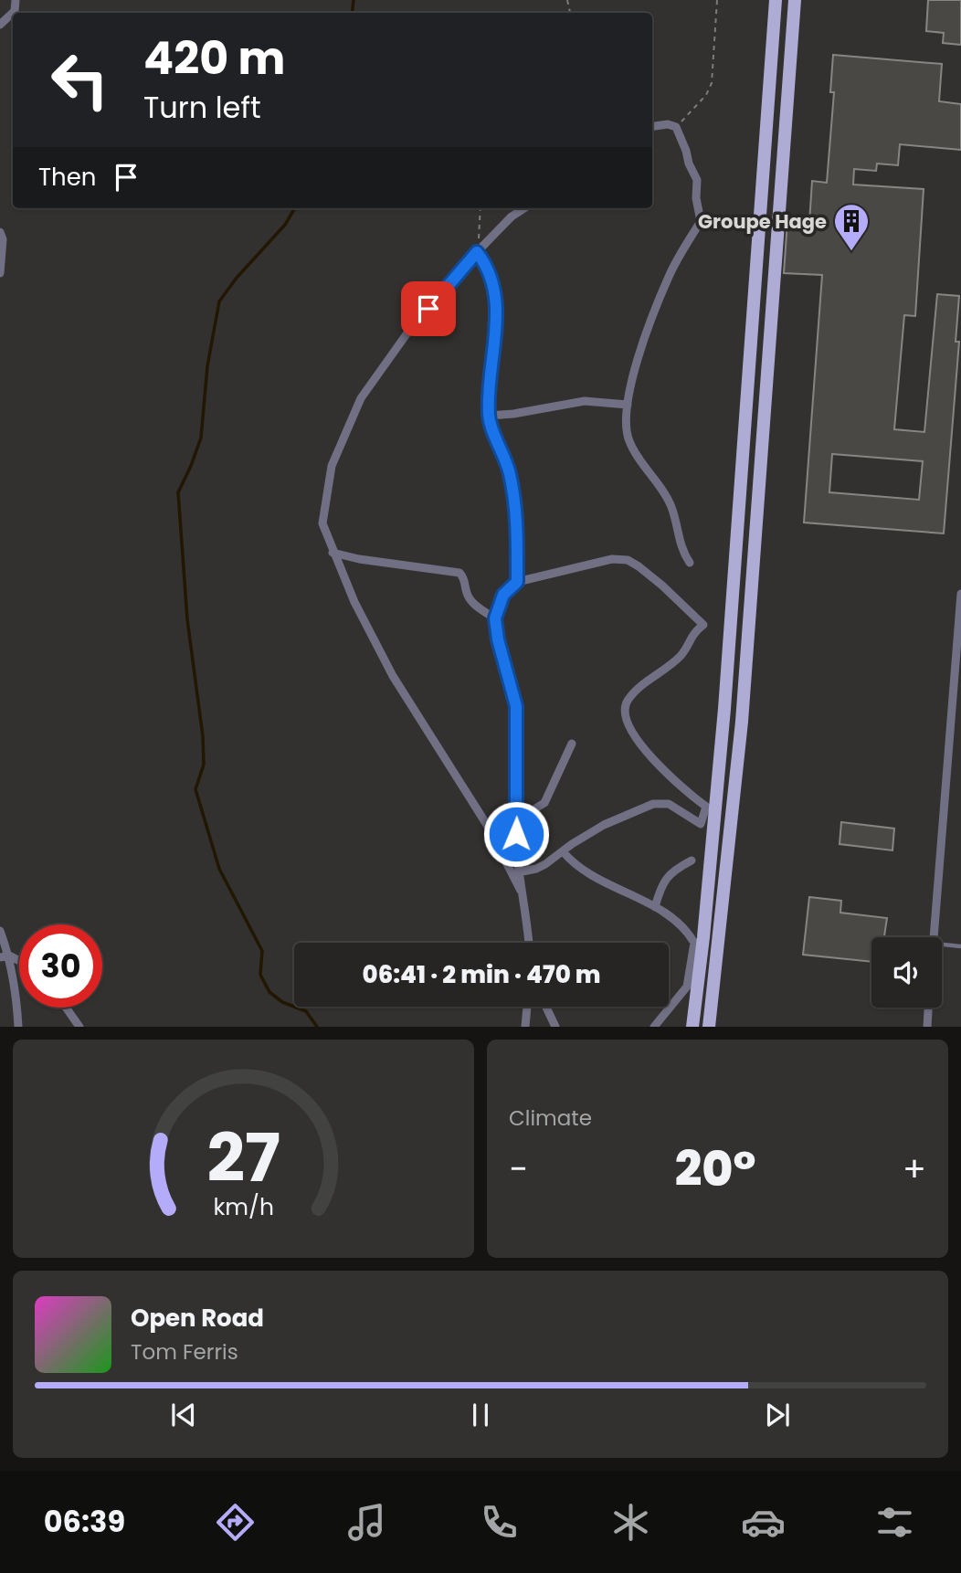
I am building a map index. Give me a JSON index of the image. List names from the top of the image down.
{
  "places": {
    "building": ["Groupe Hage"]
  },
  "page": {
    "turn": ["420 m", "Turn left"],
    "then": "Then",
    "limit": "30",
    "trip": "06:41 · 2 min · 470 m",
    "tile": "Climate",
    "heat": ["−", "20°", "+"],
    "song": ["Open Road", "Tom Ferris"],
    "tabs": "06:39",
    "gauge": ["27", "km/h"]
  }
}
